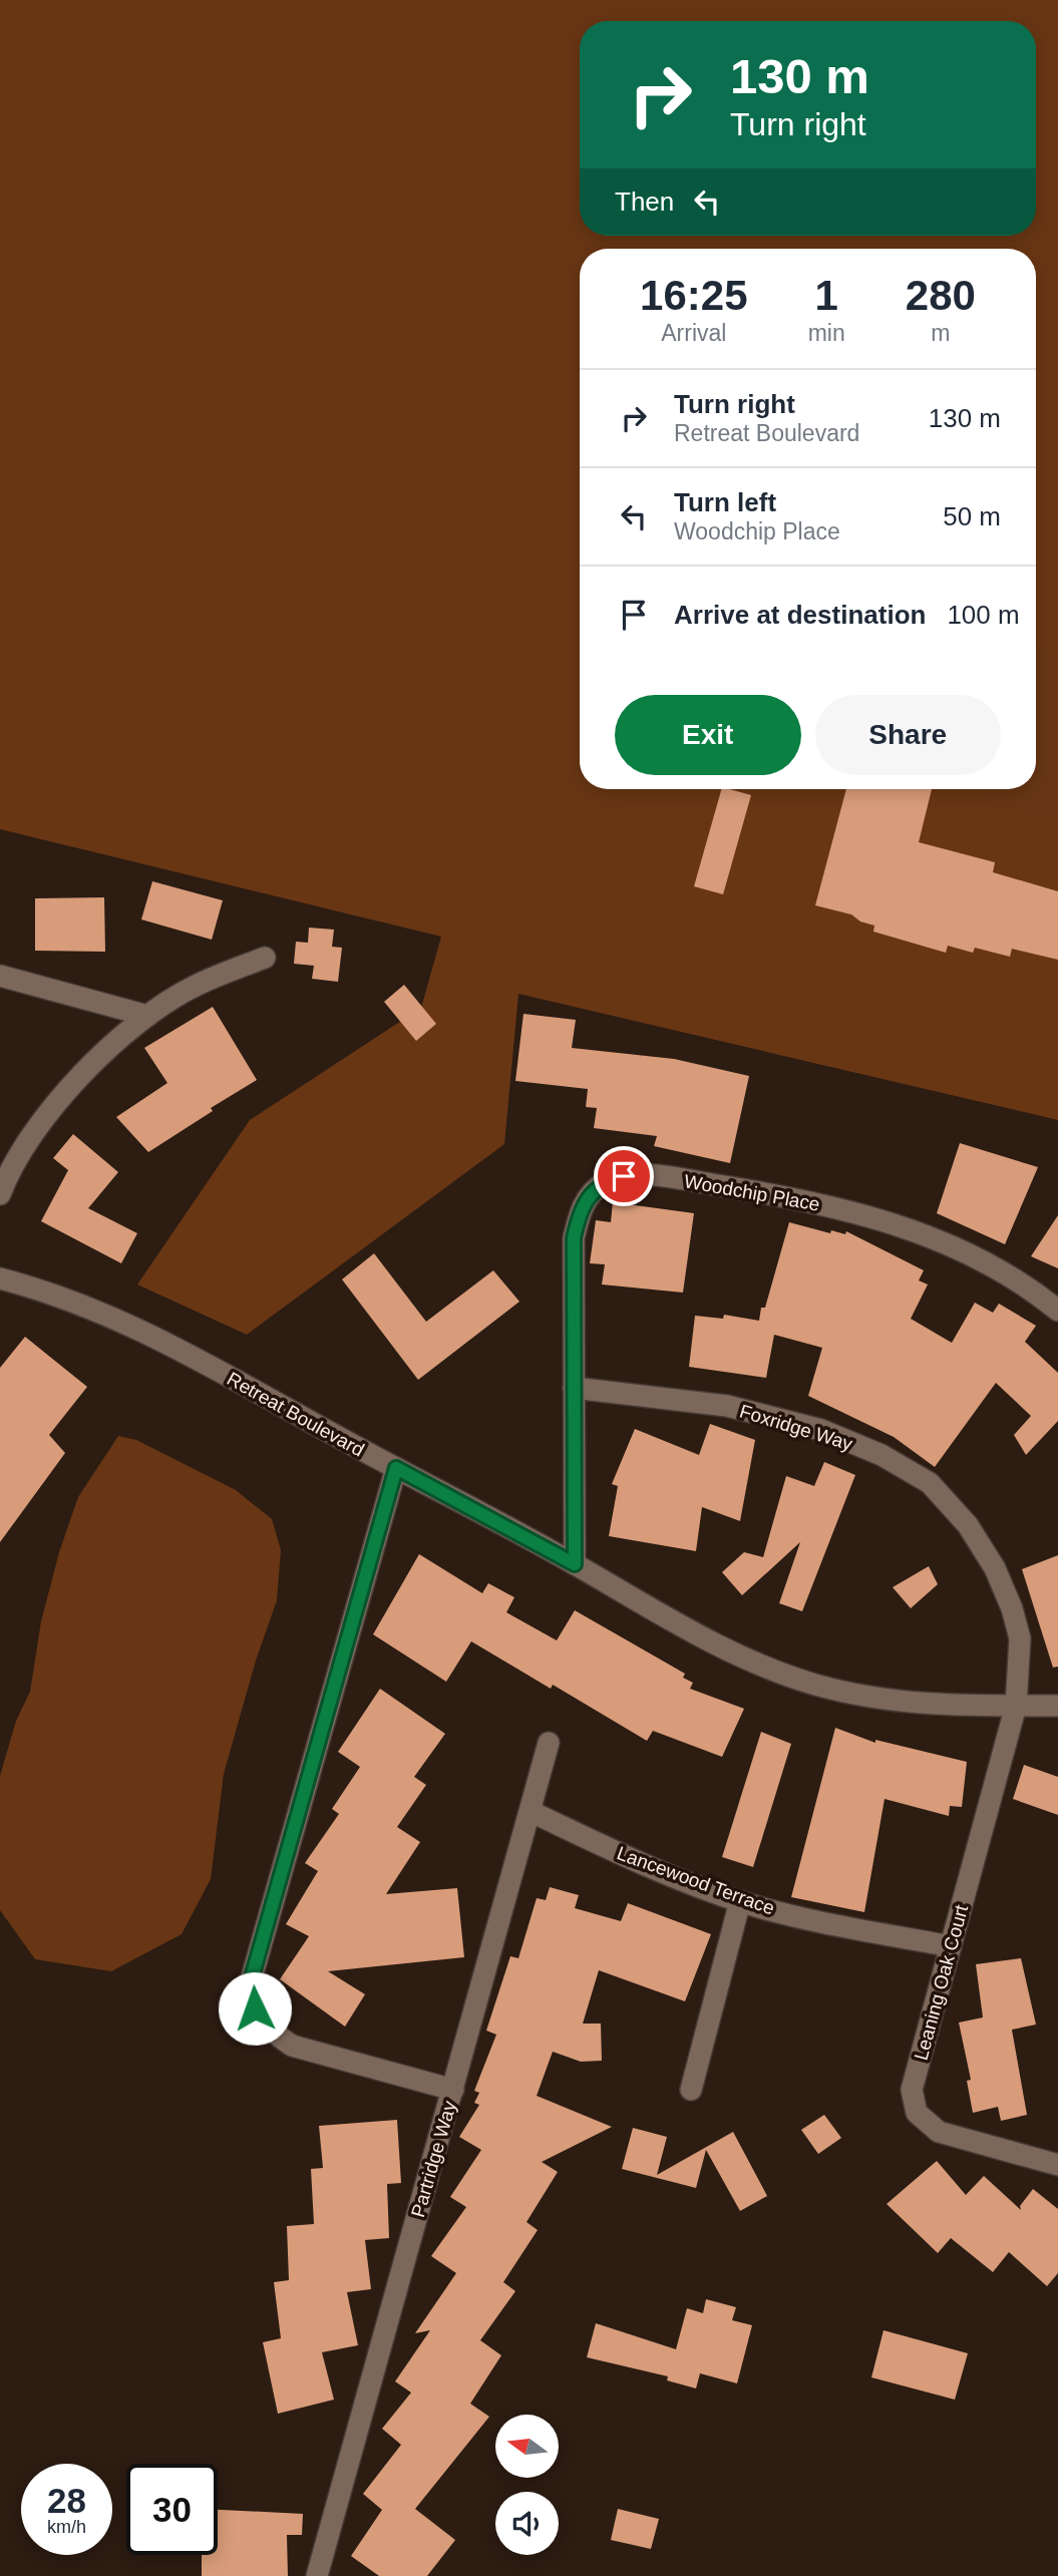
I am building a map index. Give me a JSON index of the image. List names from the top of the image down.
{
  "streets": {
    "street": [
      "Woodchip Place",
      "Retreat Boulevard",
      "Foxridge Way",
      "Lancewood Terrace",
      "Leaning Oak Court",
      "Partridge Way"
    ]
  },
  "crossings": [
    ["Woodchip Place", "Retreat Boulevard"],
    ["Woodchip Place", "Foxridge Way"],
    ["Retreat Boulevard", "Foxridge Way"],
    ["Retreat Boulevard", "Leaning Oak Court"],
    ["Foxridge Way", "Leaning Oak Court"],
    ["Lancewood Terrace", "Leaning Oak Court"],
    ["Lancewood Terrace", "Partridge Way"]
  ],
  "north": "left",
  "page": {
    "turn": ["130 m", "Turn right"],
    "then": "Then",
    "eta": [
      "16:25",
      "Arrival",
      "1",
      "min",
      "280",
      "m"
    ],
    "list": [
      {
        "name": "Turn right",
        "note": "Retreat Boulevard",
        "value": "130 m"
      },
      {
        "name": "Turn left",
        "note": "Woodchip Place",
        "value": "50 m"
      },
      {
        "name": "Arrive at destination",
        "value": "100 m"
      }
    ],
    "buttons": ["Exit", "Share"],
    "speed": "28 km/h",
    "limit": "30"
  }
}
